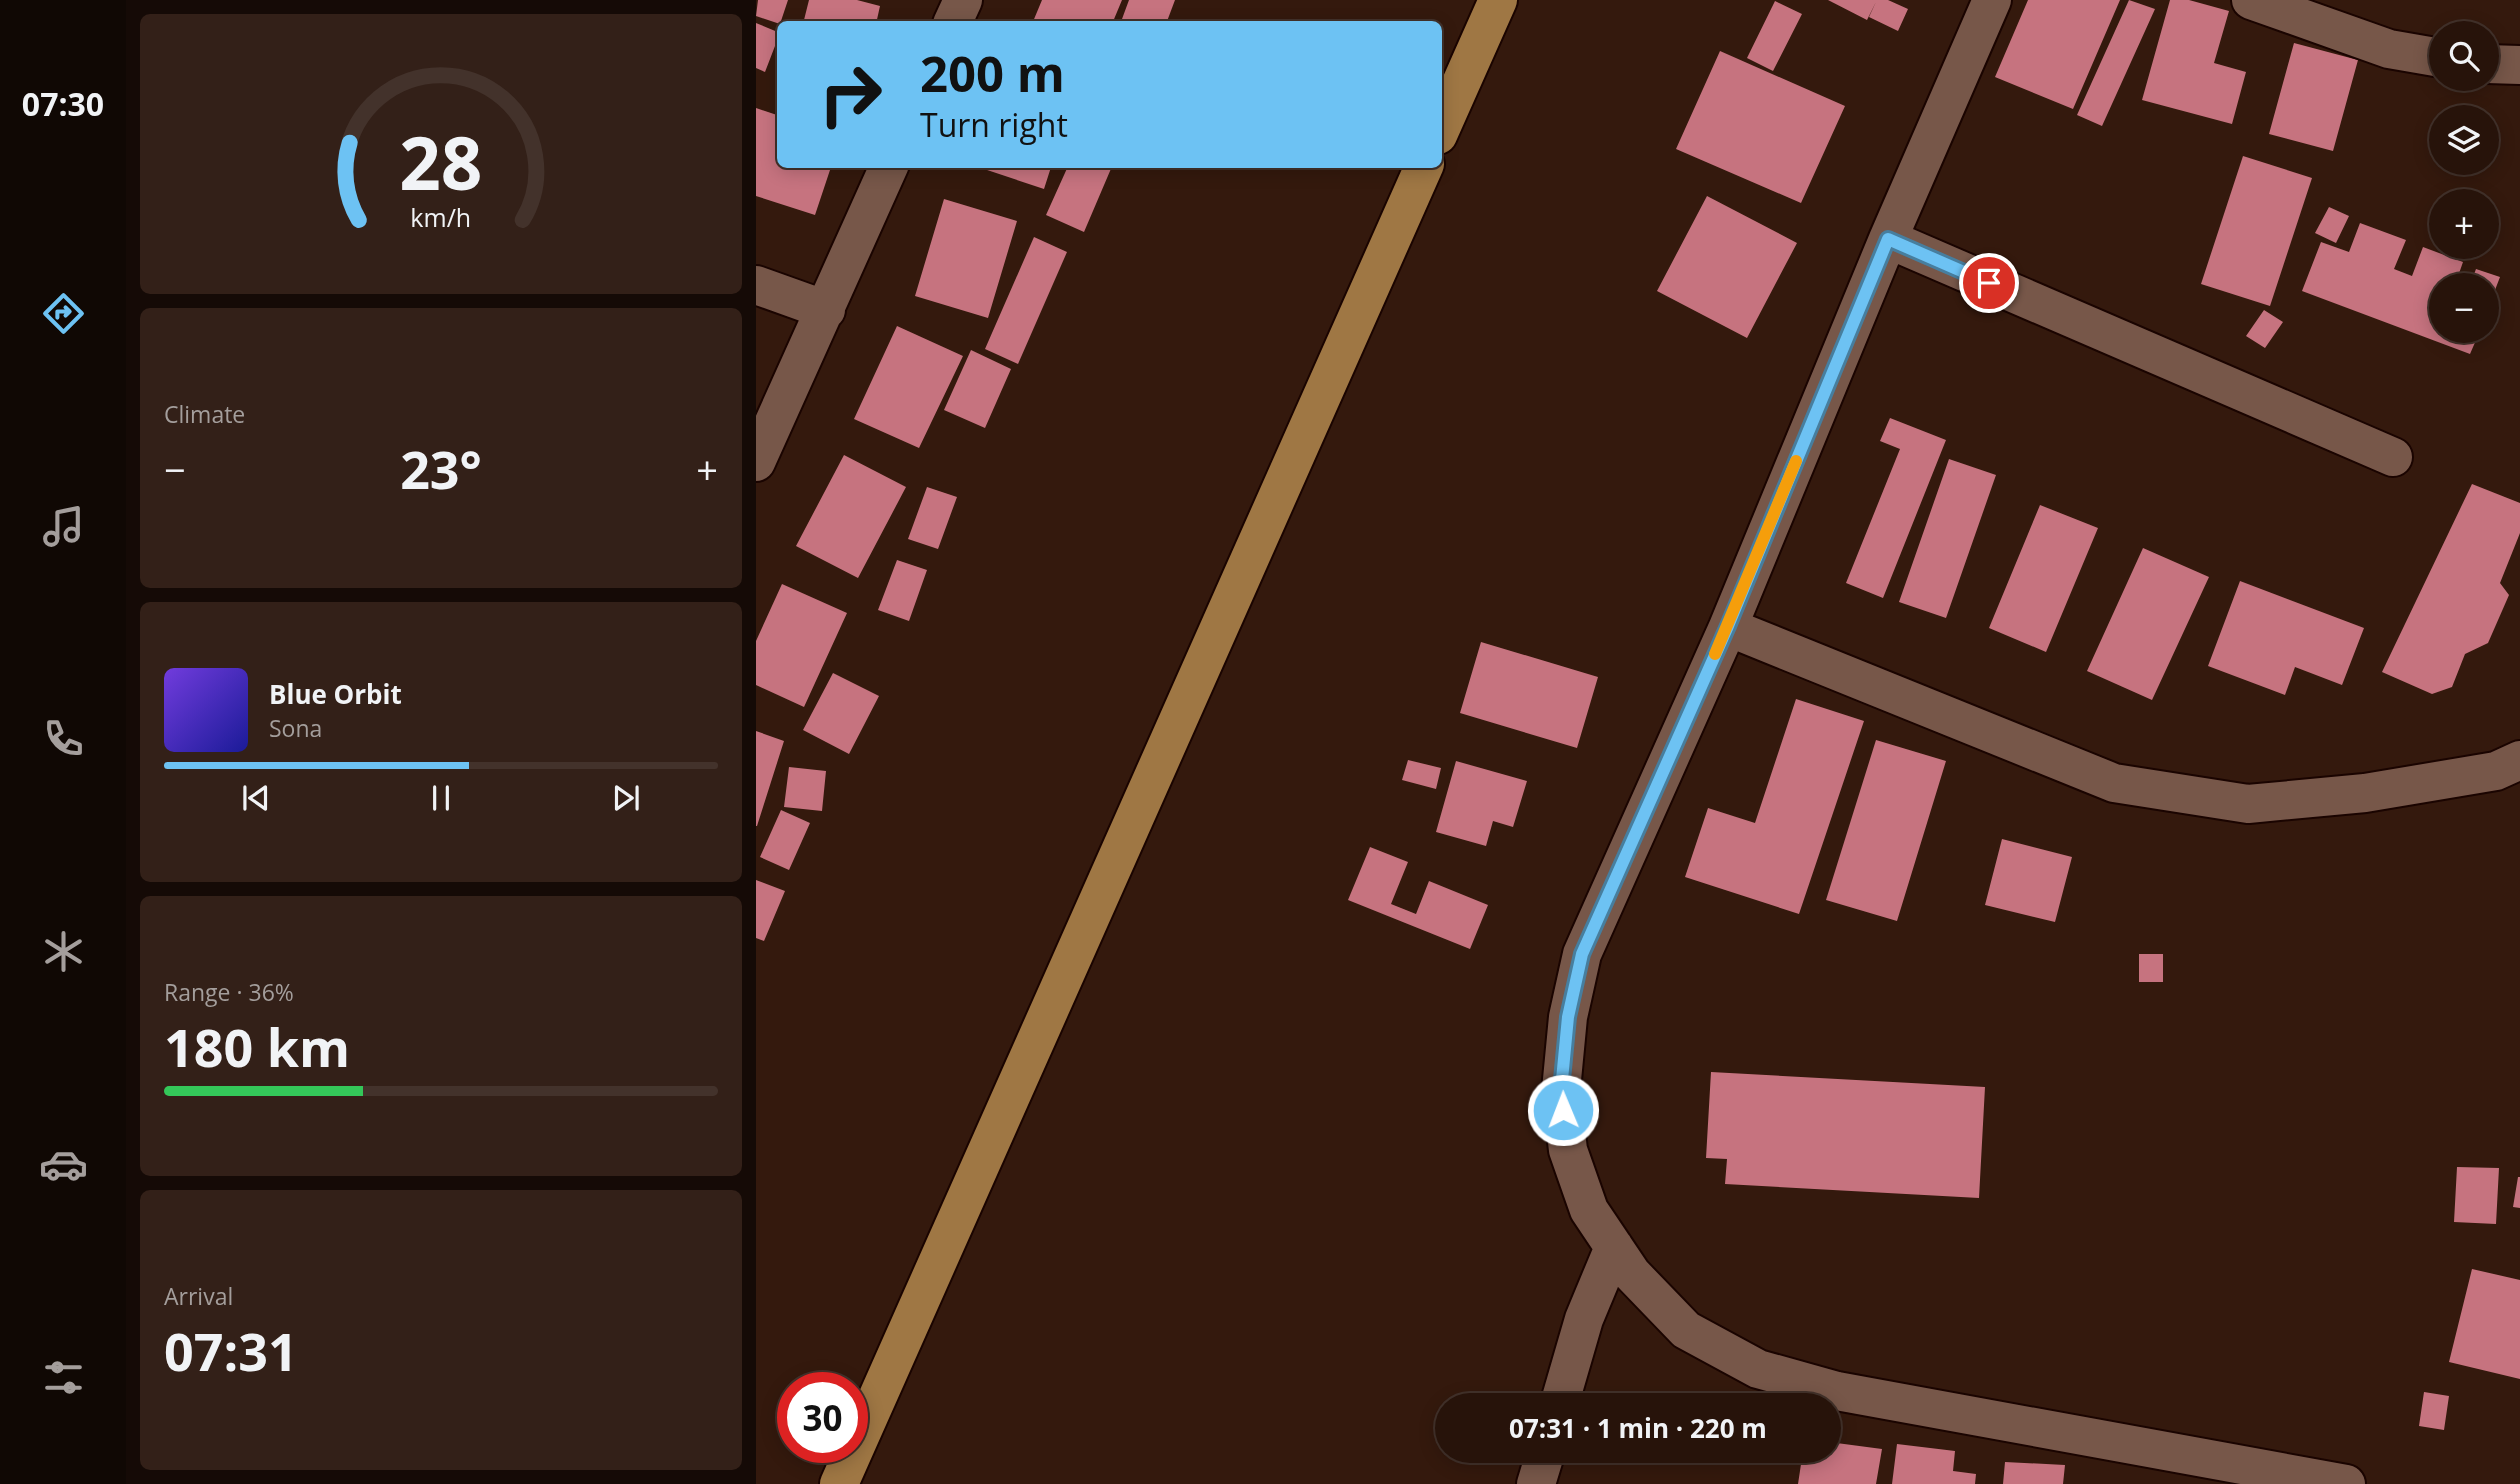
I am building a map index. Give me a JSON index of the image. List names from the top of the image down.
{
  "page": {
    "tabs": "07:30",
    "map_buttons": ["+", "−"],
    "turn": ["200 m", "Turn right"],
    "tile": [
      "Climate",
      ["Range · 36%", "180 km"],
      ["Arrival", "07:31"]
    ],
    "heat": ["−", "23°", "+"],
    "song": ["Blue Orbit", "Sona"],
    "limit": "30",
    "trip": "07:31 · 1 min · 220 m",
    "gauge": ["28", "km/h"]
  }
}
